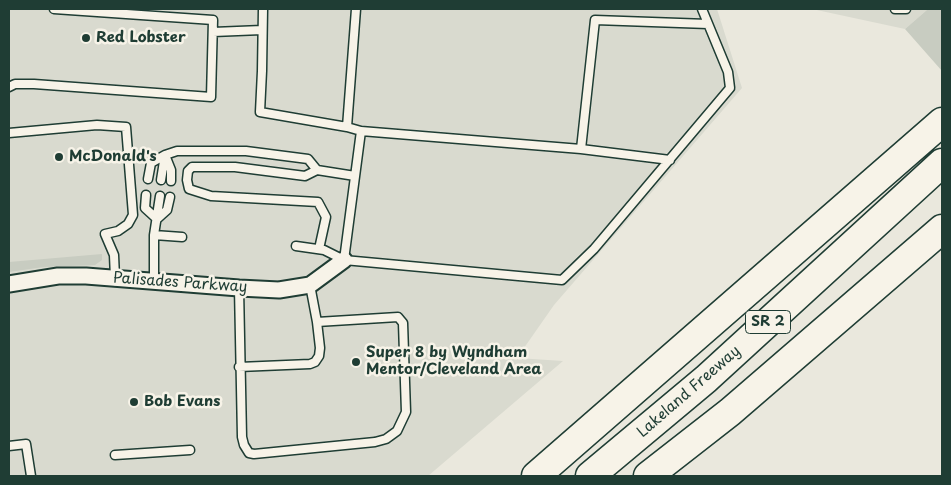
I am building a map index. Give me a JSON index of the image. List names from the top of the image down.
{
  "streets": {
    "highway": ["SR 2", "Lakeland Freeway"],
    "street": ["Palisades Parkway"]
  },
  "places": [
    "Red Lobster",
    "McDonald's",
    "Super 8 by Wyndham Mentor/Cleveland Area",
    "Bob Evans"
  ]
}
